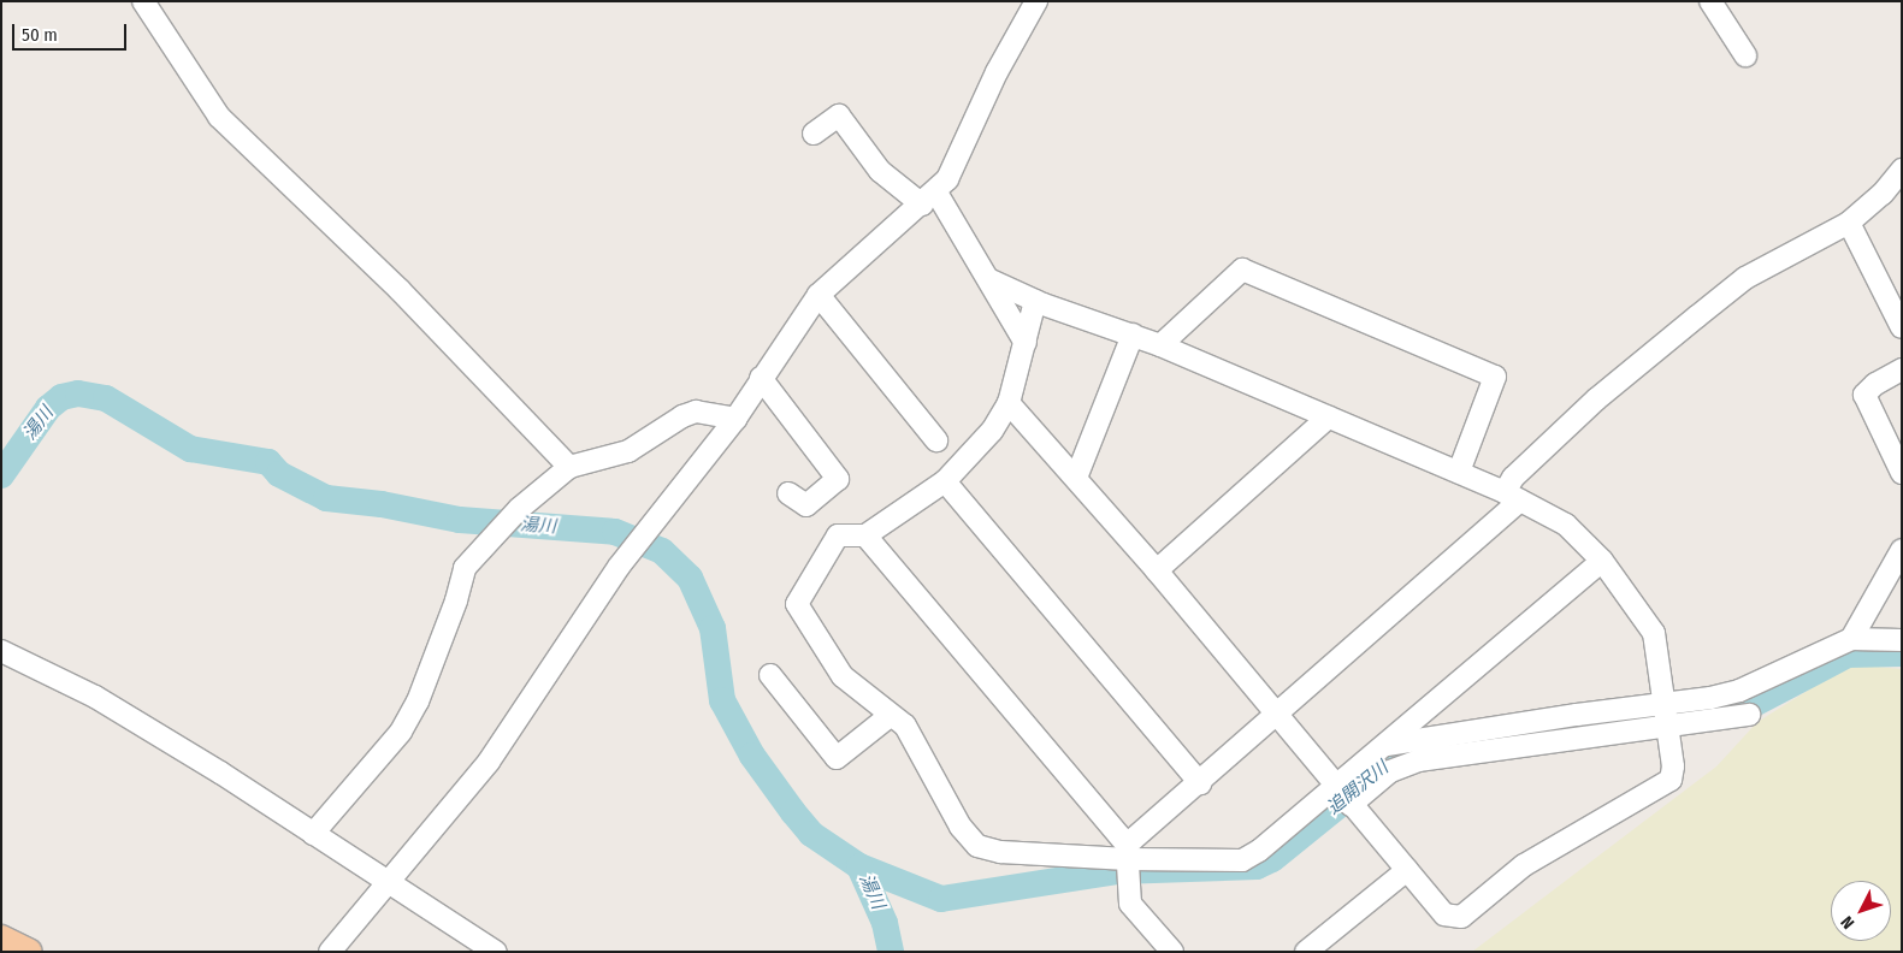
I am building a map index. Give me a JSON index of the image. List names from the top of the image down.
{
  "water": ["湯川", "追開沢川"],
  "scale_bar": "50 m",
  "north": "bottom left"
}
